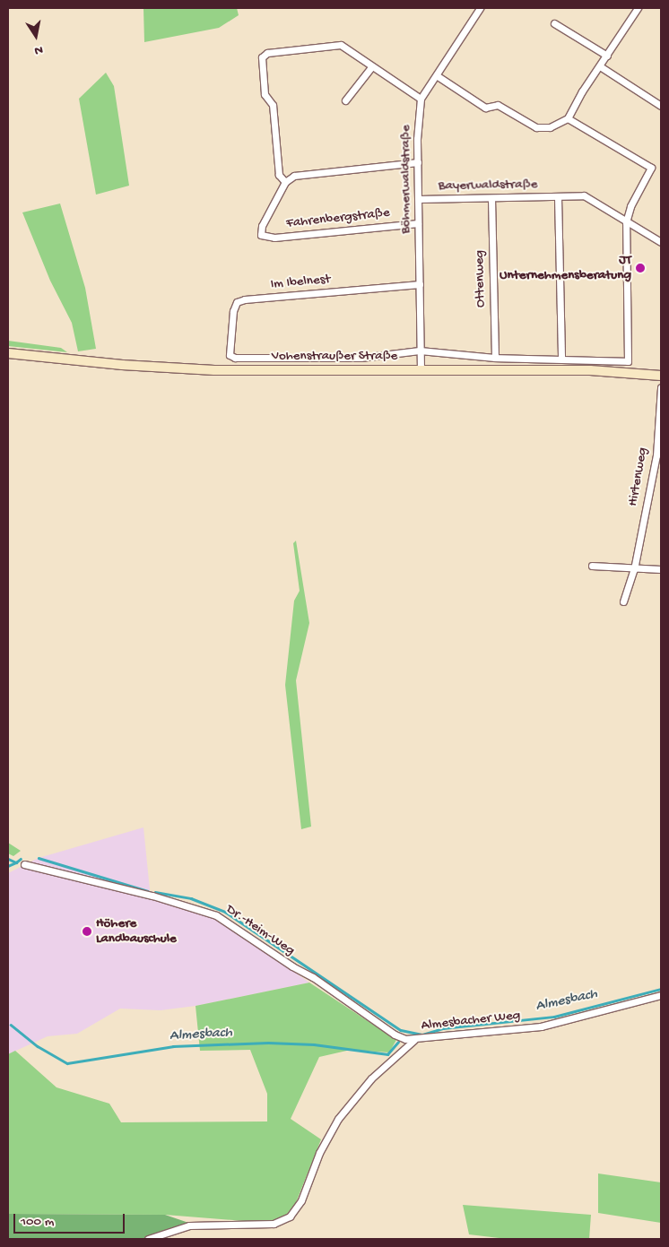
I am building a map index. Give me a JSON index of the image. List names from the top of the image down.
{
  "streets": {
    "main road": ["Vohenstraußer Straße"],
    "street": [
      "Böhmerwaldstraße",
      "Bayerwaldstraße",
      "Fahrenbergstraße",
      "Ottenweg",
      "Im Ibelnest",
      "Hirtenweg",
      "Dr.-Heim-Weg",
      "Almesbacher Weg"
    ]
  },
  "crossings": [
    ["Böhmerwaldstraße", "Bayerwaldstraße"],
    ["Böhmerwaldstraße", "Fahrenbergstraße"],
    ["Böhmerwaldstraße", "Im Ibelnest"],
    ["Böhmerwaldstraße", "Vohenstraußer Straße"],
    ["Bayerwaldstraße", "Ottenweg"],
    ["Bayerwaldstraße", "Vohenstraußer Straße"],
    ["Ottenweg", "Vohenstraußer Straße"],
    ["Im Ibelnest", "Vohenstraußer Straße"],
    ["Dr.-Heim-Weg", "Almesbacher Weg"]
  ],
  "water": ["Almesbach"],
  "places": ["JT Unternehmensberatung", "Höhere Landbauschule"],
  "scale_bar": "100 m",
  "north": "bottom"
}
